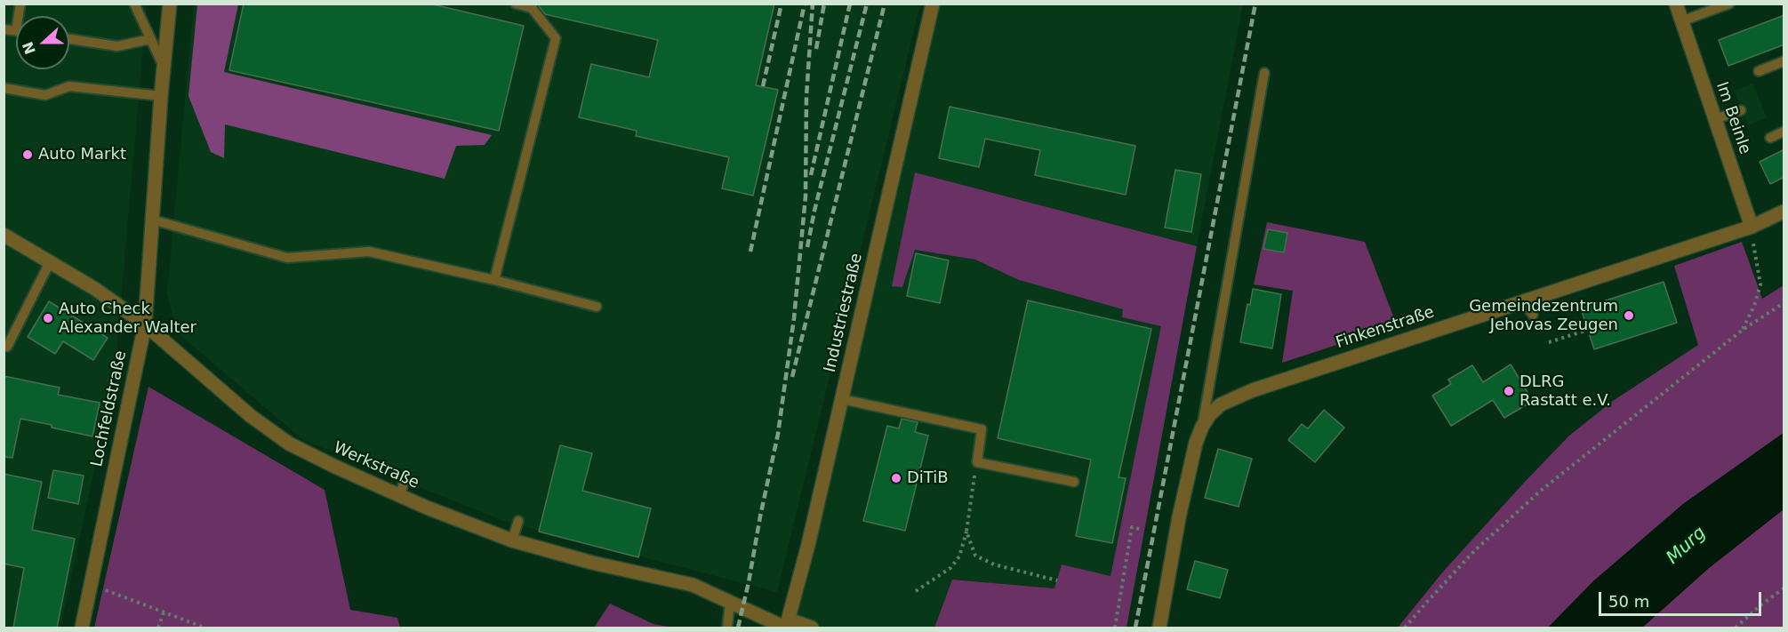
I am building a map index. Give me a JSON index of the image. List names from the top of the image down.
{
  "streets": {
    "street": [
      "Im Beinle",
      "Industriestraße",
      "Finkenstraße",
      "Lochfeldstraße",
      "Werkstraße"
    ]
  },
  "crossings": [
    ["Im Beinle", "Finkenstraße"],
    ["Industriestraße", "Werkstraße"],
    ["Lochfeldstraße", "Werkstraße"]
  ],
  "water": ["Murg"],
  "places": [
    "Auto Markt",
    "Gemeindezentrum Jehovas Zeugen",
    "Auto Check Alexander Walter",
    "DLRG Rastatt e.V.",
    "DiTiB"
  ],
  "scale_bar": "50 m",
  "north": "left"
}
